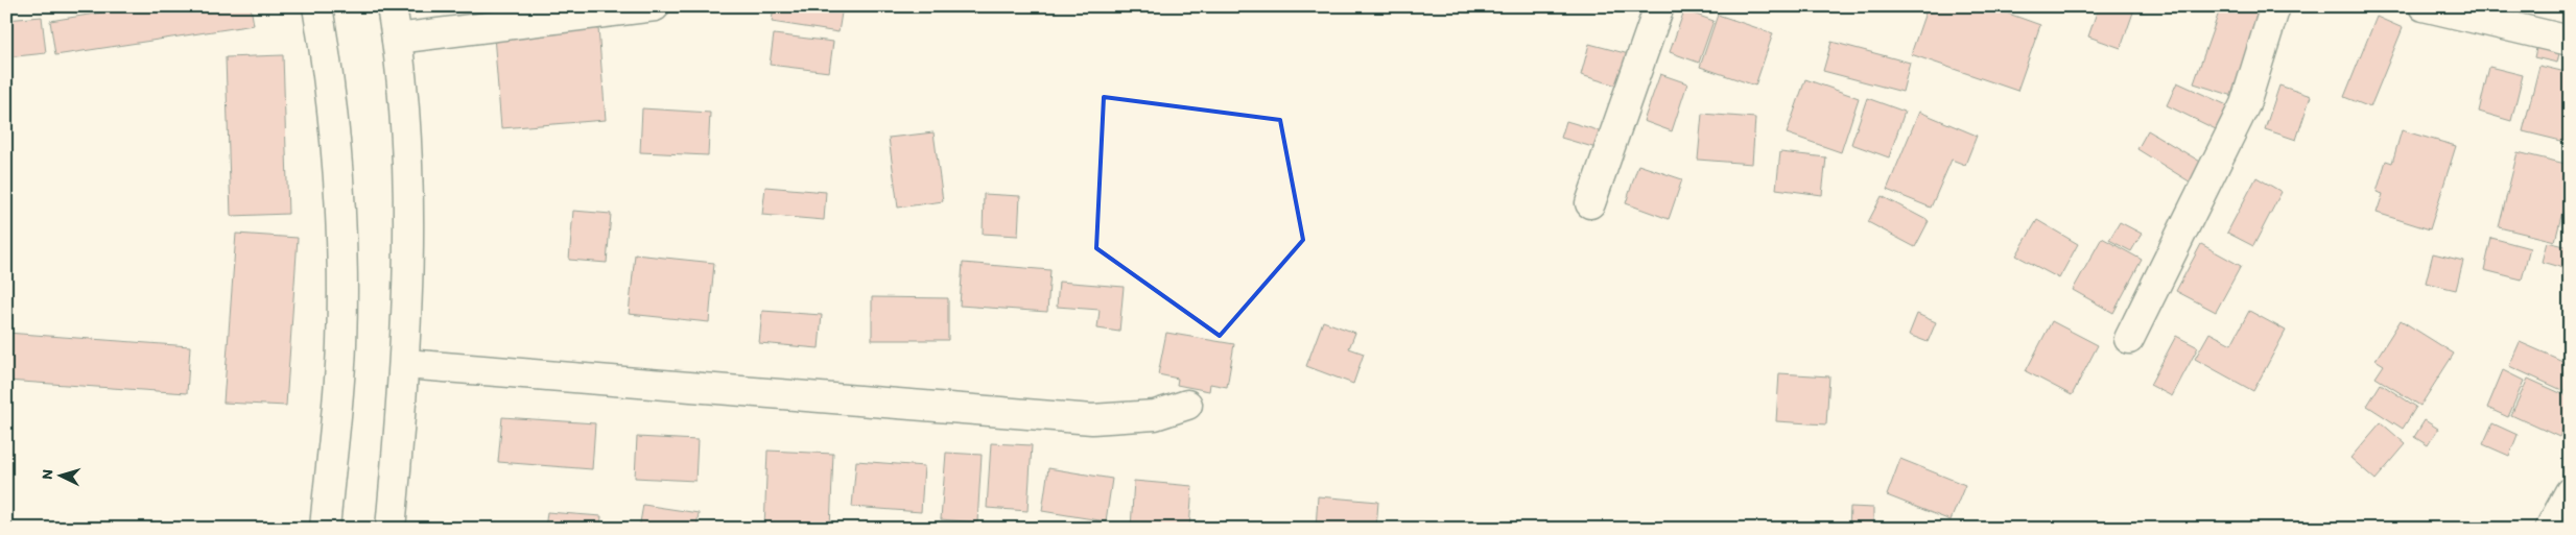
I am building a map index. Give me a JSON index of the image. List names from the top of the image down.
{
  "north": "left"
}
